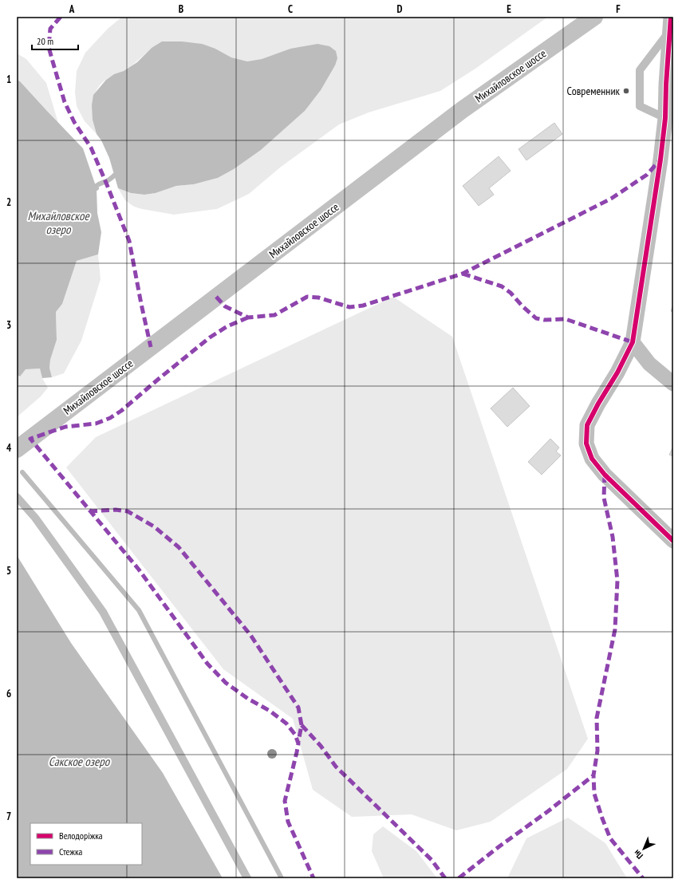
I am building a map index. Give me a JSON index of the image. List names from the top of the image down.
{
  "streets": {
    "main road": ["Михайловское шоссе"]
  },
  "water": ["Михайловское озеро", "Сакское озеро"],
  "places": ["Современник"],
  "legend": ["Велодоріжка", "Стежка"],
  "scale_bar": "20 m",
  "north": "bottom left",
  "grid": {
    "columns": [
      "A",
      "B",
      "C",
      "D",
      "E",
      "F"
    ],
    "rows": [
      "1",
      "2",
      "3",
      "4",
      "5",
      "6",
      "7"
    ]
  }
}
